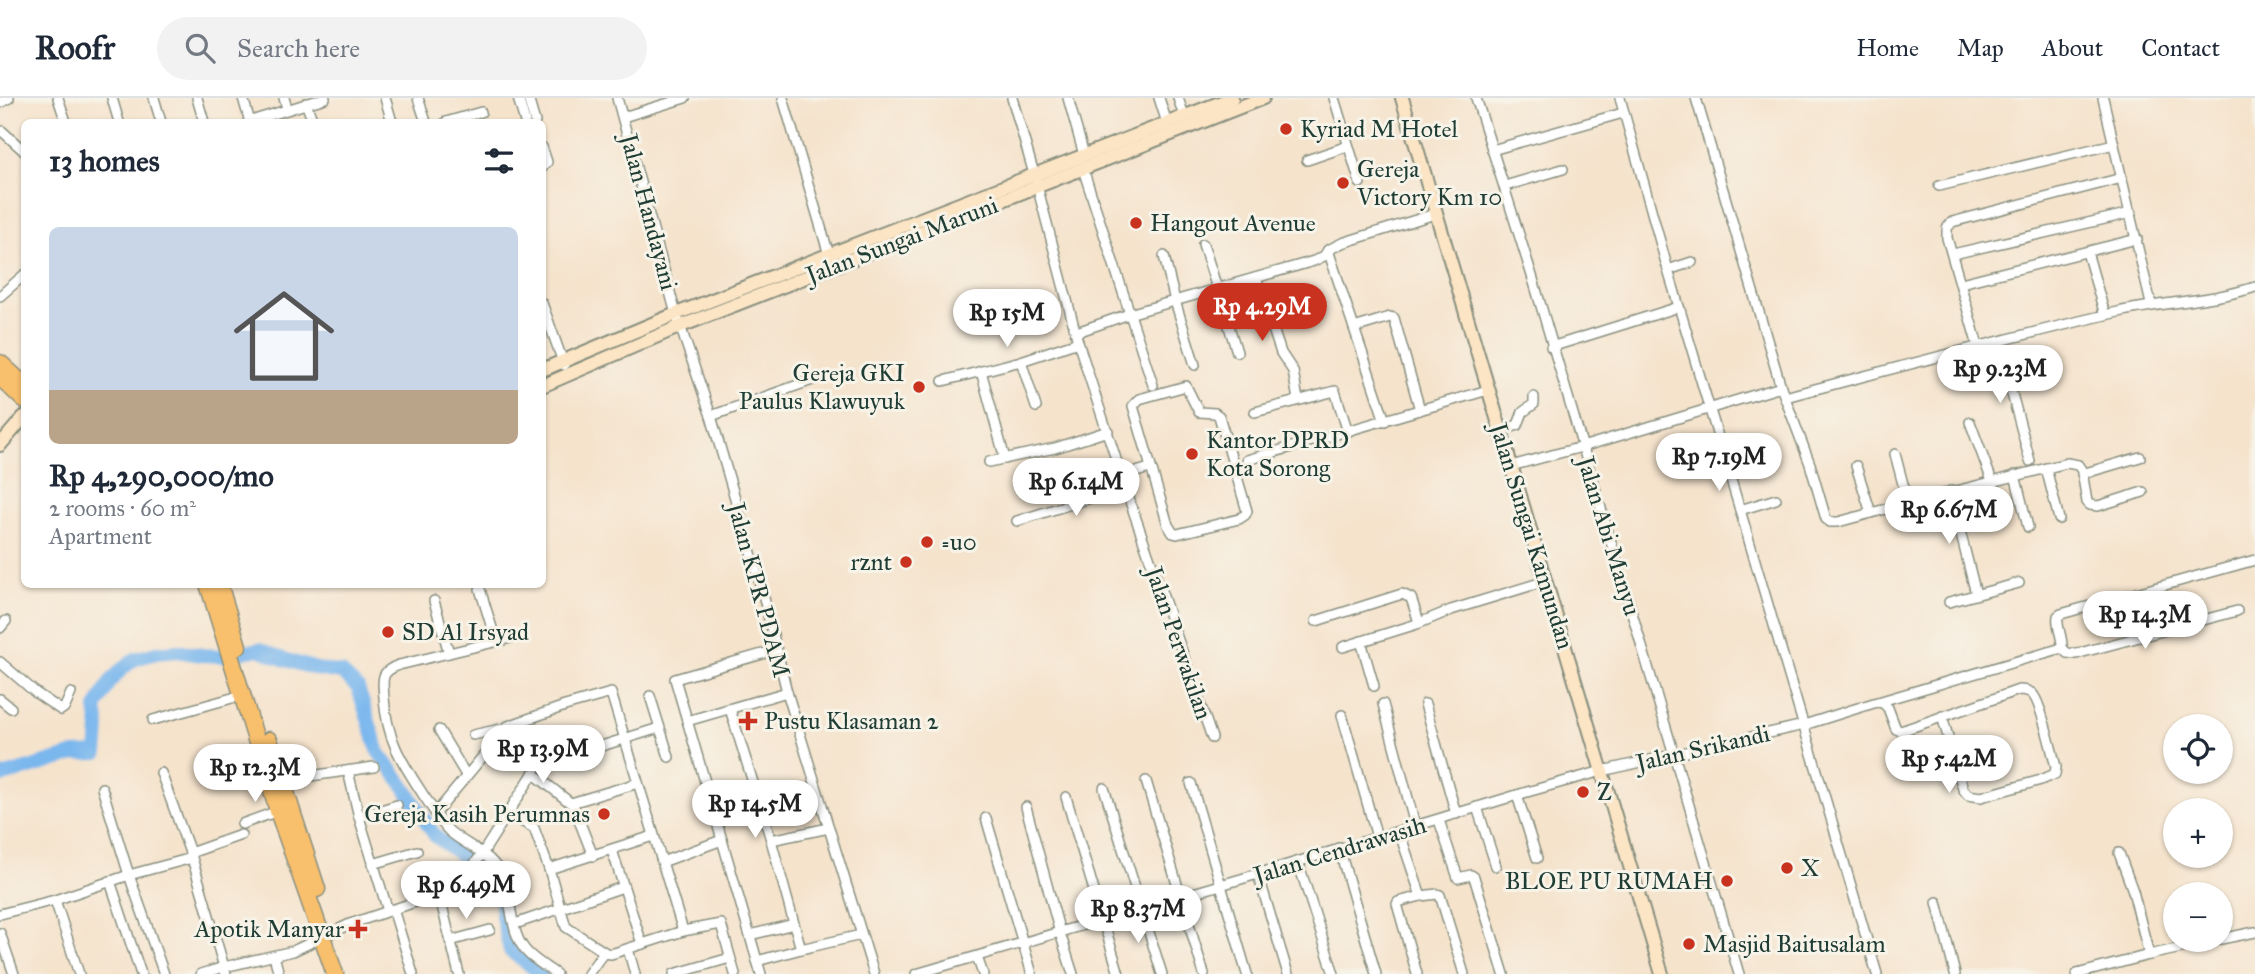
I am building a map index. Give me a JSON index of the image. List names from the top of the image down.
{
  "streets": {
    "main road": ["Jalan Sungai Maruni", "Jalan Sungai Kamundan"],
    "street": [
      "Jalan Handayani",
      "Jalan Abi Manyu",
      "Jalan KPR PDAM",
      "Jalan Perwakilan",
      "Jalan Srikandi",
      "Jalan Cendrawasih"
    ]
  },
  "crossings": [
    ["Jalan Handayani", "Jalan Sungai Maruni"],
    ["Jalan Handayani", "Jalan KPR PDAM"],
    ["Jalan Sungai Maruni", "Jalan KPR PDAM"],
    ["Jalan Sungai Maruni", "Jalan Perwakilan"],
    ["Jalan Sungai Kamundan", "Jalan Srikandi"],
    ["Jalan Sungai Kamundan", "Jalan Cendrawasih"],
    ["Jalan Abi Manyu", "Jalan Srikandi"],
    ["Jalan Srikandi", "Jalan Cendrawasih"]
  ],
  "places": {
    "other": [
      "Kyriad M Hotel",
      "Gereja Victory Km 10",
      "Hangout Avenue",
      "Gereja GKI Paulus Klawuyuk",
      "Kantor DPRD Kota Sorong",
      "=u0",
      "rznt",
      "SD Al Irsyad",
      "Z",
      "Gereja Kasih Perumnas",
      "X",
      "BLOE PU RUMAH",
      "Masjid Baitusalam"
    ],
    "health": ["Pustu Klasaman 2", "Apotik Manyar"]
  },
  "page": {
    "header": "Roofr",
    "search": "Search here",
    "nav": [
      "Home",
      "Map",
      "About",
      "Contact"
    ],
    "heading": "13 homes",
    "list": [
      {
        "name": "Rp 4,290,000/mo",
        "note": "2 rooms · 60 m² · Apartment"
      }
    ],
    "price": [
      "Rp 4.29M",
      "Rp 15M",
      "Rp 9.23M",
      "Rp 7.19M",
      "Rp 6.14M",
      "Rp 6.67M",
      "Rp 14.3M",
      "Rp 13.9M",
      "Rp 5.42M",
      "Rp 12.3M",
      "Rp 14.5M",
      "Rp 6.49M",
      "Rp 8.37M"
    ],
    "map_buttons": ["+", "−"]
  }
}
